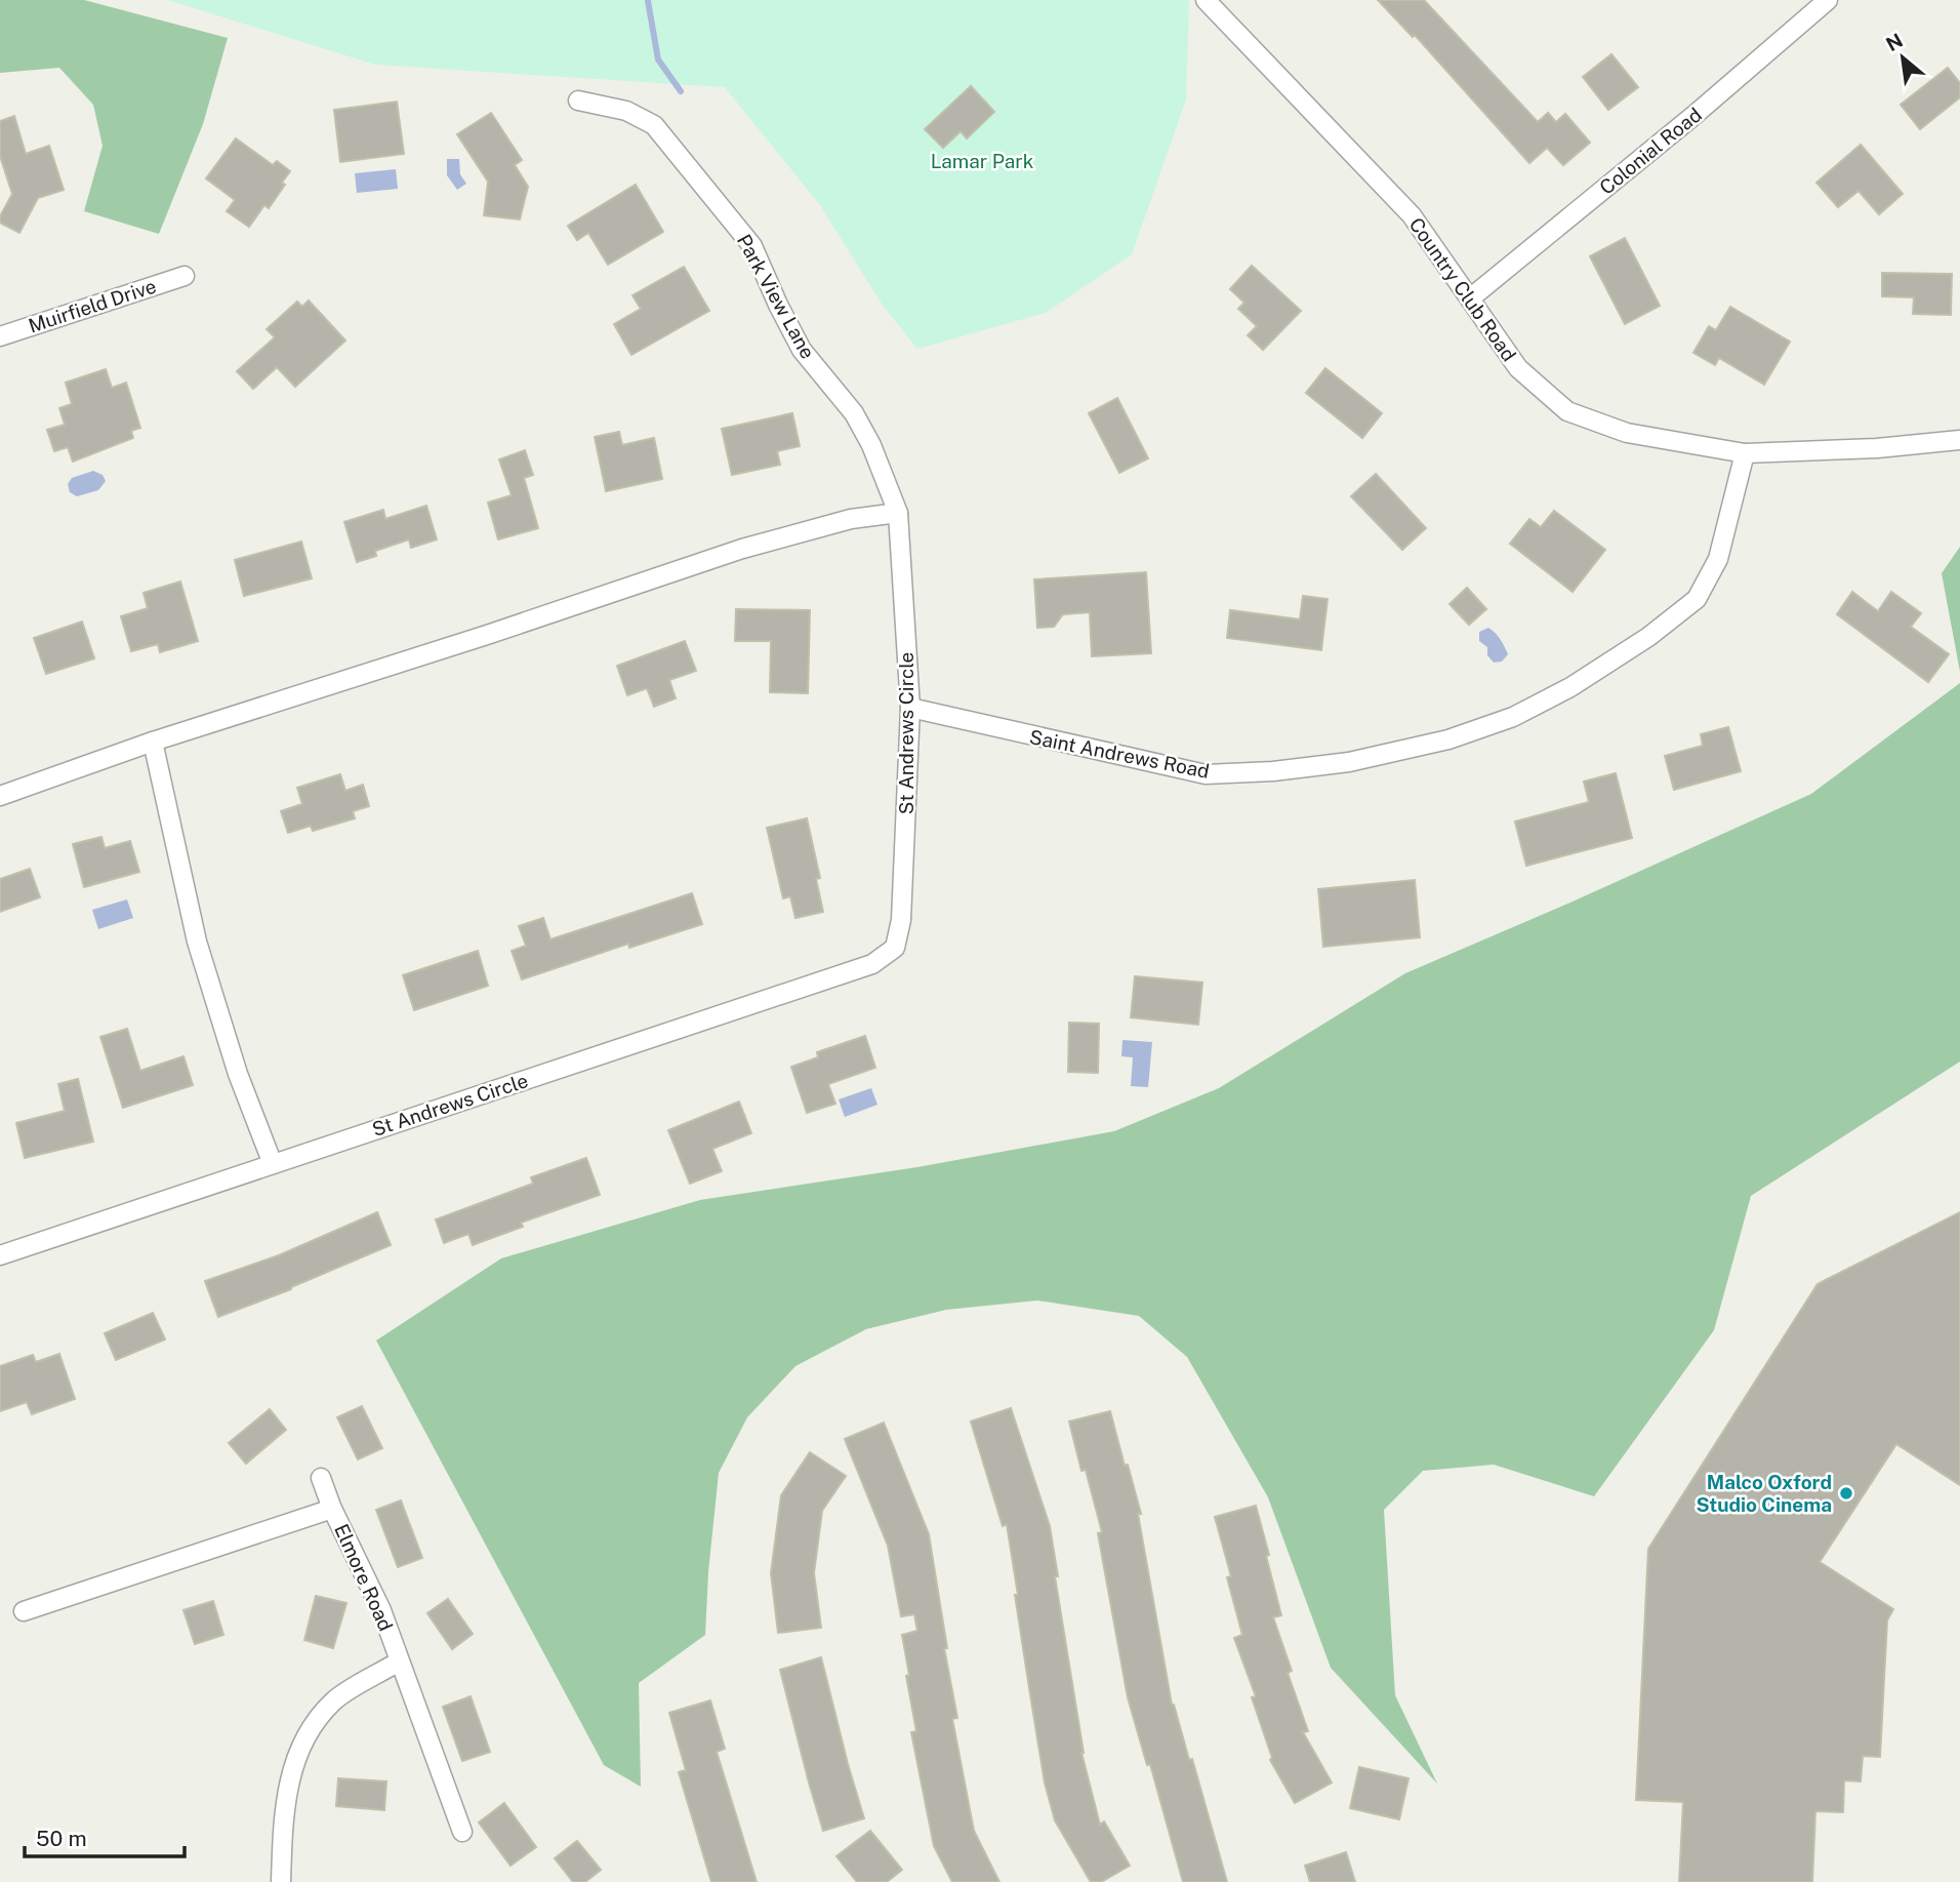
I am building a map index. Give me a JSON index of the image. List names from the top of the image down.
{
  "streets": {
    "street": [
      "Colonial Road",
      "Country Club Road",
      "Park View Lane",
      "Muirfield Drive",
      "St Andrews Circle",
      "Saint Andrews Road",
      "Elmore Road"
    ]
  },
  "crossings": [
    ["Colonial Road", "Country Club Road"],
    ["Country Club Road", "Saint Andrews Road"],
    ["Park View Lane", "St Andrews Circle"],
    ["St Andrews Circle", "Saint Andrews Road"]
  ],
  "parks": ["Lamar Park"],
  "places": ["Malco Oxford Studio Cinema"],
  "scale_bar": "50 m",
  "north": "top left"
}
